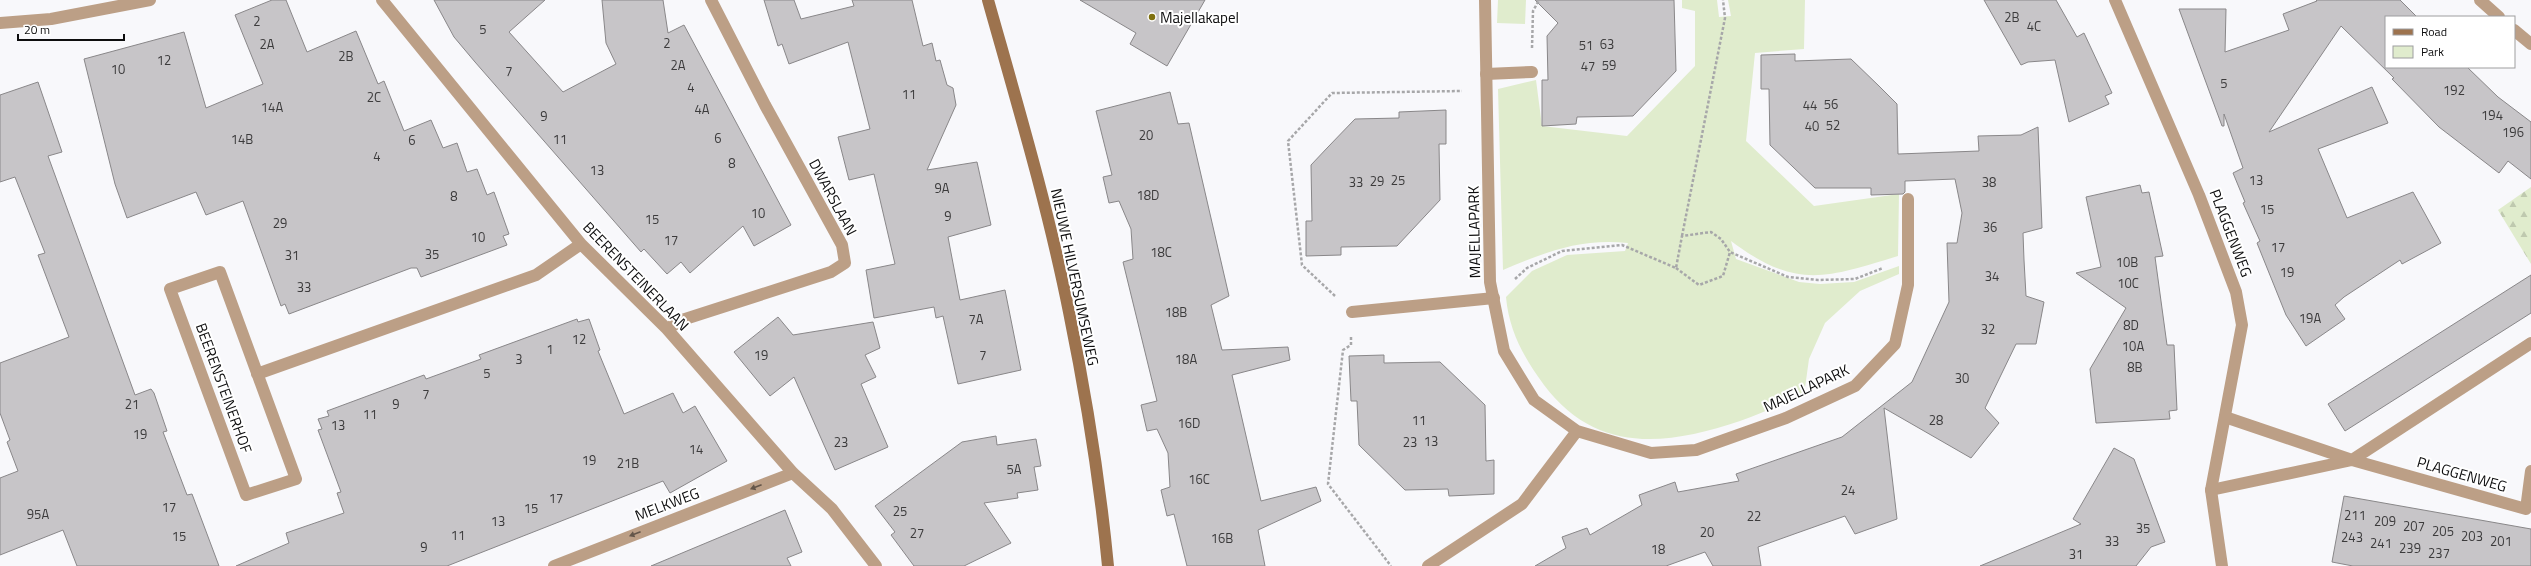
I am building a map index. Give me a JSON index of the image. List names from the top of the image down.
{
  "streets": {
    "street": [
      "DWARSLAAN",
      "MAJELLAPARK",
      "PLAGGENWEG",
      "BEERENSTEINERLAAN",
      "NIEUWE HILVERSUMSEWEG",
      "BEERENSTEINERHOF",
      "MELKWEG"
    ]
  },
  "crossings": [
    ["DWARSLAAN", "BEERENSTEINERLAAN"],
    ["BEERENSTEINERLAAN", "MELKWEG"]
  ],
  "one_way": ["MELKWEG"],
  "places": ["Majellakapel"],
  "house_numbers": [
    "2B",
    "2",
    "4C",
    "5",
    "2",
    "2A",
    "63",
    "51",
    "2B",
    "12",
    "2A",
    "59",
    "47",
    "10",
    "7",
    "5",
    "4",
    "192",
    "11",
    "2C",
    "56",
    "44",
    "14A",
    "4A",
    "194",
    "9",
    "52",
    "40",
    "196",
    "20",
    "6",
    "14B",
    "11",
    "6",
    "4",
    "8",
    "13",
    "25",
    "13",
    "29",
    "33",
    "38",
    "9A",
    "18D",
    "8",
    "15",
    "10",
    "9",
    "15",
    "29",
    "36",
    "10",
    "17",
    "17",
    "18C",
    "35",
    "31",
    "10B",
    "19",
    "34",
    "10C",
    "33",
    "18B",
    "19A",
    "7A",
    "8D",
    "32",
    "12",
    "10A",
    "1",
    "19",
    "7",
    "3",
    "18A",
    "8B",
    "5",
    "30",
    "7",
    "21",
    "9",
    "11",
    "11",
    "28",
    "16D",
    "13",
    "19",
    "13",
    "23",
    "23",
    "14",
    "19",
    "21B",
    "5A",
    "16C",
    "24",
    "17",
    "17",
    "15",
    "25",
    "95A",
    "211",
    "22",
    "13",
    "209",
    "207",
    "35",
    "205",
    "20",
    "27",
    "11",
    "15",
    "203",
    "243",
    "16B",
    "33",
    "201",
    "241",
    "9",
    "239",
    "18",
    "237",
    "31"
  ],
  "legend": ["Road", "Park"],
  "scale_bar": "20 m"
}
